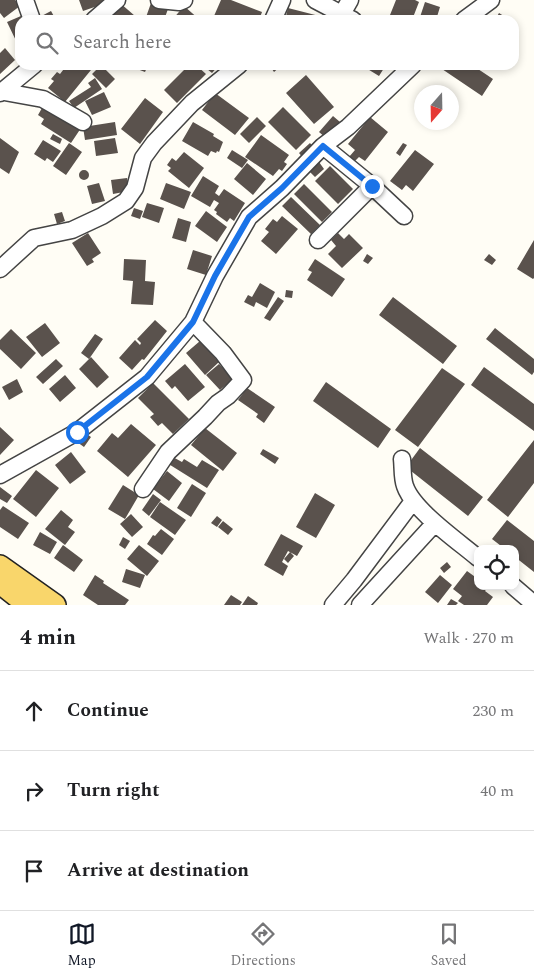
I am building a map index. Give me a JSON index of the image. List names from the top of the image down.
{
  "north": "bottom",
  "page": {
    "search": "Search here",
    "heading": ["4 min", "Walk · 270 m"],
    "list": [
      ["Continue", "230 m"],
      ["Turn right", "40 m"],
      "Arrive at destination"
    ],
    "nav": ["Map", "Directions", "Saved"]
  }
}
